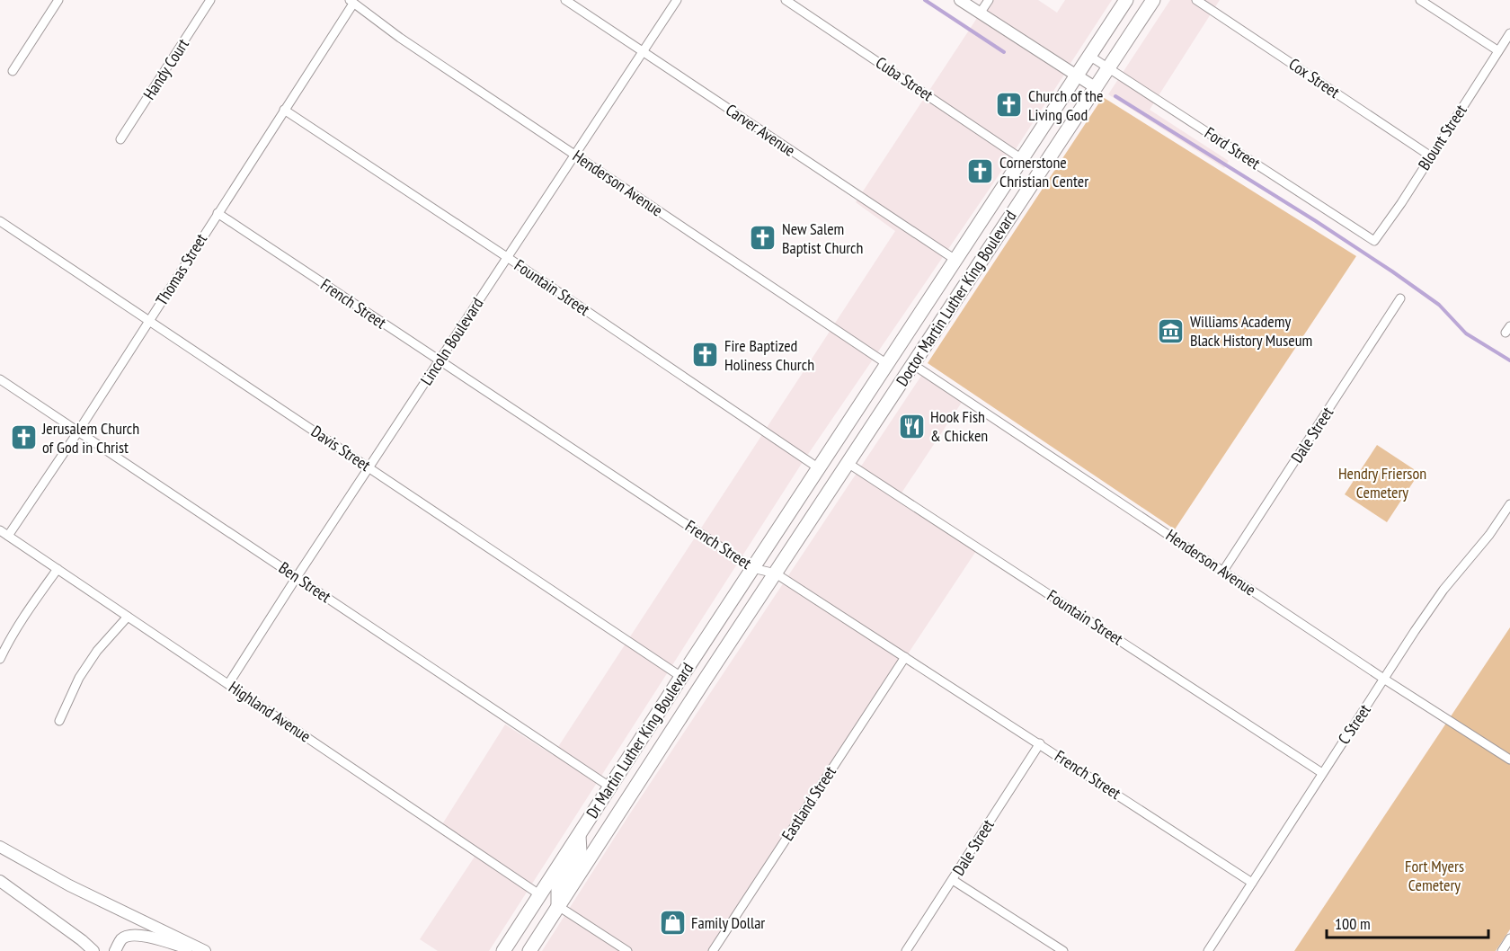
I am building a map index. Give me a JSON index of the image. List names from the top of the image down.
{
  "streets": {
    "main road": ["Doctor Martin Luther King Boulevard", "Dr Martin Luther King Boulevard"],
    "street": [
      "Handy Court",
      "Cox Street",
      "Cuba Street",
      "Carver Avenue",
      "Blount Street",
      "Ford Street",
      "Henderson Avenue",
      "Thomas Street",
      "Fountain Street",
      "French Street",
      "Lincoln Boulevard",
      "Dale Street",
      "Davis Street",
      "Ben Street",
      "Highland Avenue",
      "C Street",
      "Eastland Street"
    ]
  },
  "crossings": [
    ["Cox Street", "Blount Street"],
    ["Cuba Street", "Doctor Martin Luther King Boulevard"],
    ["Carver Avenue", "Doctor Martin Luther King Boulevard"],
    ["Carver Avenue", "Lincoln Boulevard"],
    ["Blount Street", "Ford Street"],
    ["Ford Street", "Doctor Martin Luther King Boulevard"],
    ["Henderson Avenue", "Thomas Street"],
    ["Henderson Avenue", "Doctor Martin Luther King Boulevard"],
    ["Henderson Avenue", "Lincoln Boulevard"],
    ["Henderson Avenue", "Dale Street"],
    ["Henderson Avenue", "C Street"],
    ["Thomas Street", "Fountain Street"],
    ["Thomas Street", "French Street"],
    ["Thomas Street", "Davis Street"],
    ["Thomas Street", "Ben Street"],
    ["Thomas Street", "Highland Avenue"],
    ["Fountain Street", "Doctor Martin Luther King Boulevard"],
    ["Fountain Street", "Lincoln Boulevard"],
    ["Fountain Street", "C Street"],
    ["Doctor Martin Luther King Boulevard", "Dr Martin Luther King Boulevard"],
    ["French Street", "Lincoln Boulevard"],
    ["French Street", "Dale Street"],
    ["French Street", "C Street"],
    ["French Street", "Dr Martin Luther King Boulevard"],
    ["French Street", "Eastland Street"],
    ["Lincoln Boulevard", "Davis Street"],
    ["Lincoln Boulevard", "Ben Street"],
    ["Lincoln Boulevard", "Highland Avenue"],
    ["Davis Street", "Dr Martin Luther King Boulevard"],
    ["Ben Street", "Dr Martin Luther King Boulevard"],
    ["Highland Avenue", "Dr Martin Luther King Boulevard"]
  ],
  "parks": ["Hendry Frierson Cemetery", "Fort Myers Cemetery"],
  "places": {
    "church": [
      "Church of the Living God",
      "Cornerstone Christian Center",
      "New Salem Baptist Church",
      "Fire Baptized Holiness Church",
      "Jerusalem Church of God in Christ"
    ],
    "museum": ["Williams Academy Black History Museum"],
    "restaurant": ["Hook Fish & Chicken"],
    "shop": ["Family Dollar"]
  },
  "scale_bar": "100 m"
}
